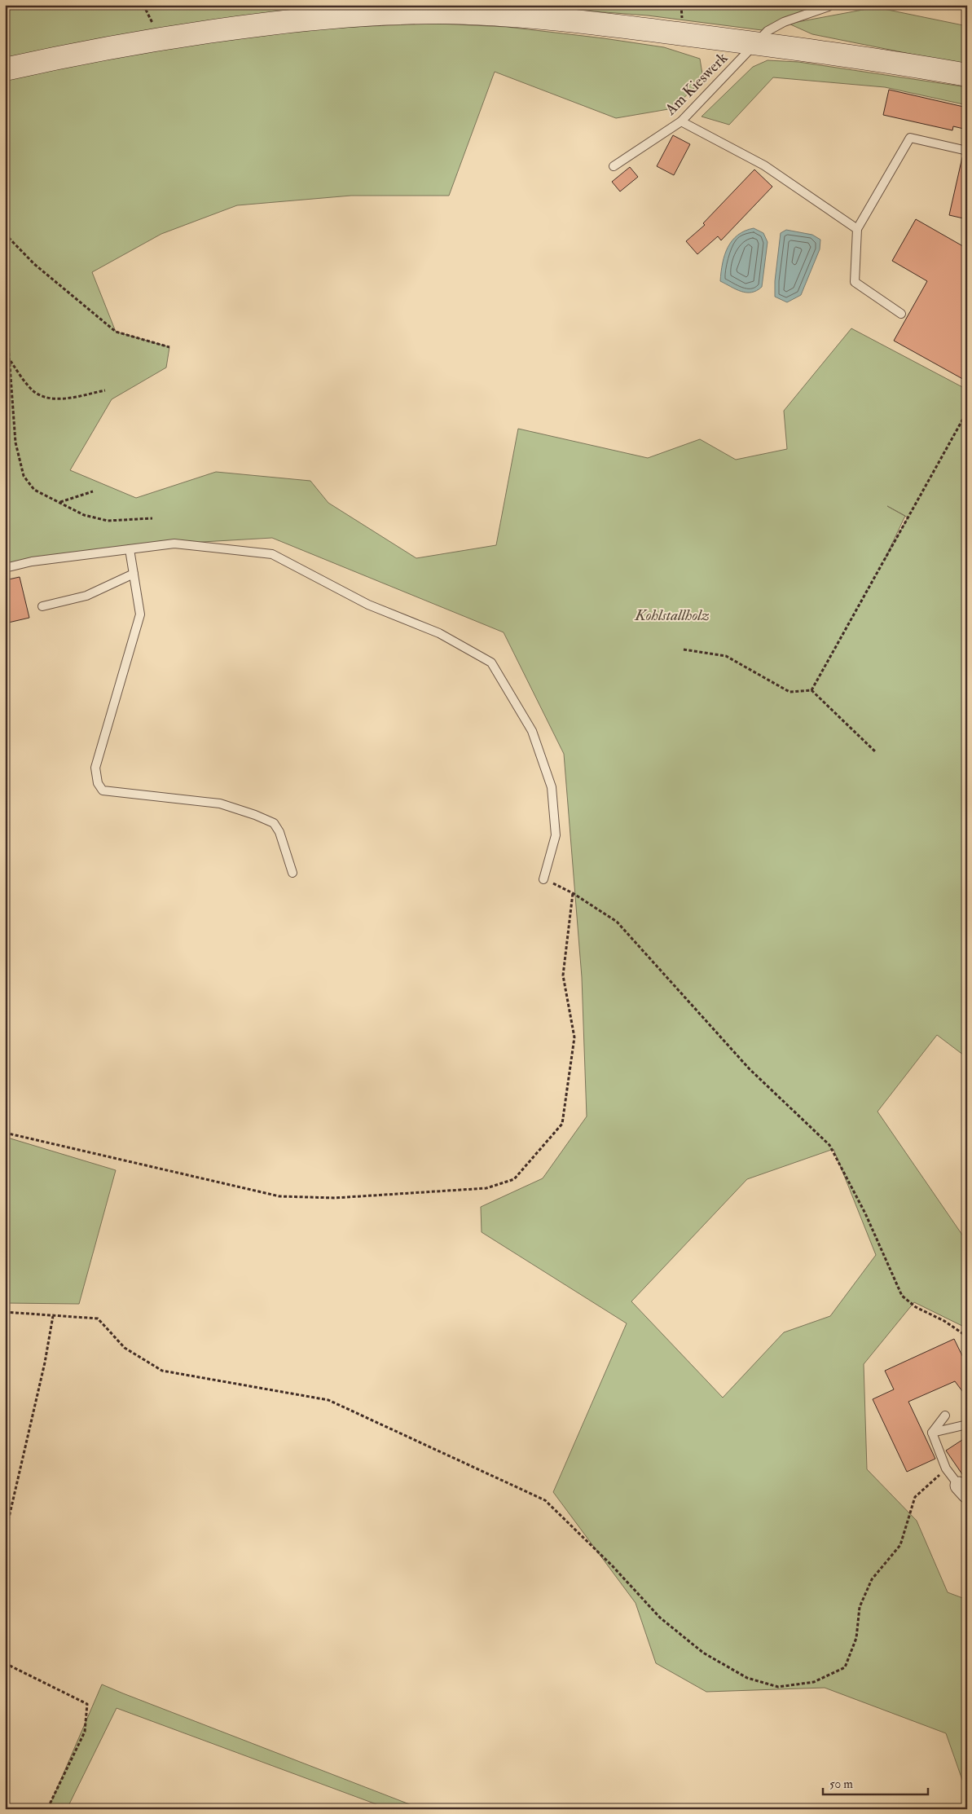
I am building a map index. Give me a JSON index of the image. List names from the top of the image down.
{
  "streets": {
    "lane": ["Am Kieswerk"]
  },
  "parks": ["Kohlstallholz"],
  "scale_bar": "50 m"
}
